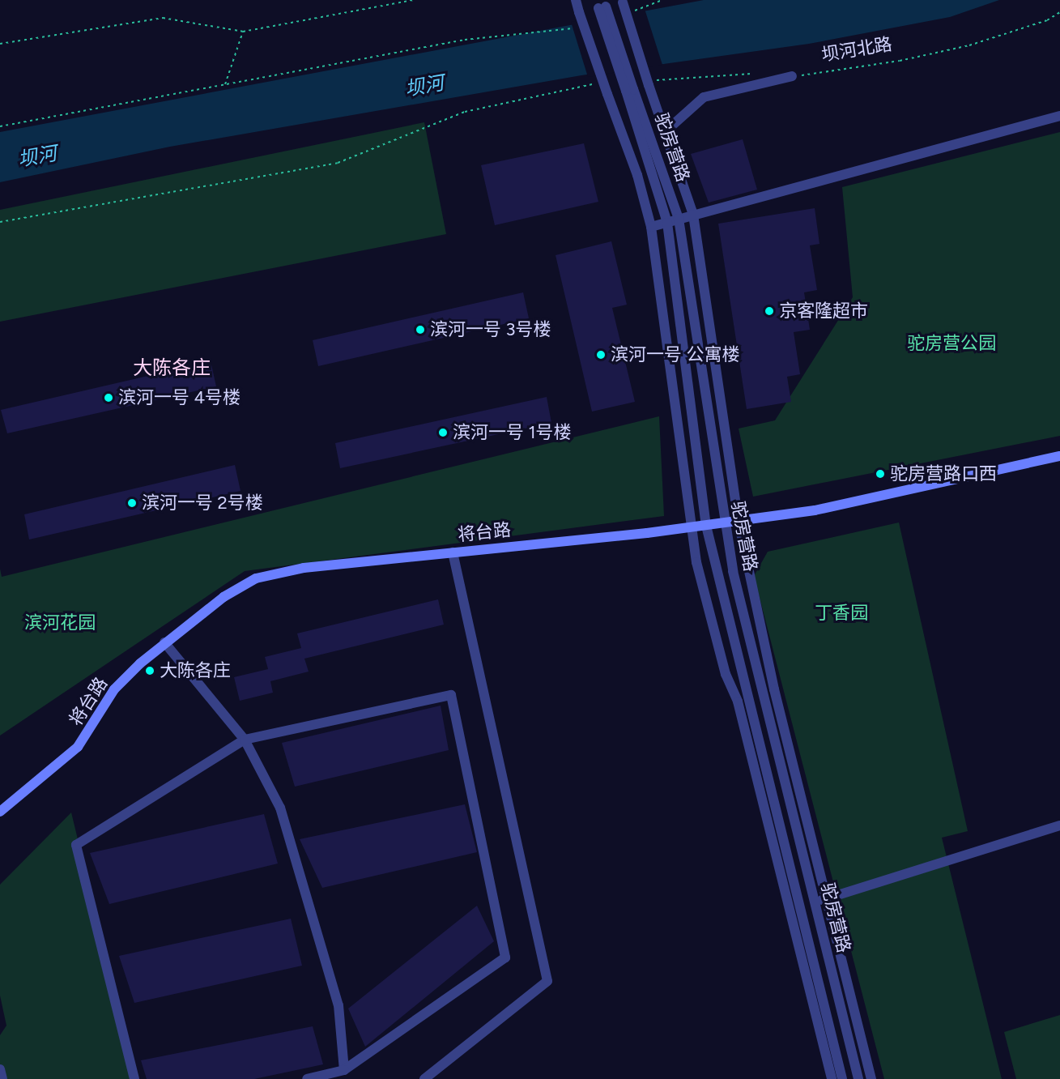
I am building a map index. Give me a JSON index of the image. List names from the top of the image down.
{
  "streets": {
    "main road": ["将台路"],
    "street": ["驼房营路"],
    "path": ["坝河北路"]
  },
  "crossings": [
    ["驼房营路", "将台路"]
  ],
  "districts": ["大陈各庄"],
  "water": ["坝河"],
  "parks": ["驼房营公园", "丁香园", "滨河花园"],
  "places": [
    "京客隆超市",
    "滨河一号 3号楼",
    "滨河一号 公寓楼",
    "滨河一号 4号楼",
    "滨河一号 1号楼",
    "驼房营路口西",
    "滨河一号 2号楼",
    "大陈各庄"
  ]
}
